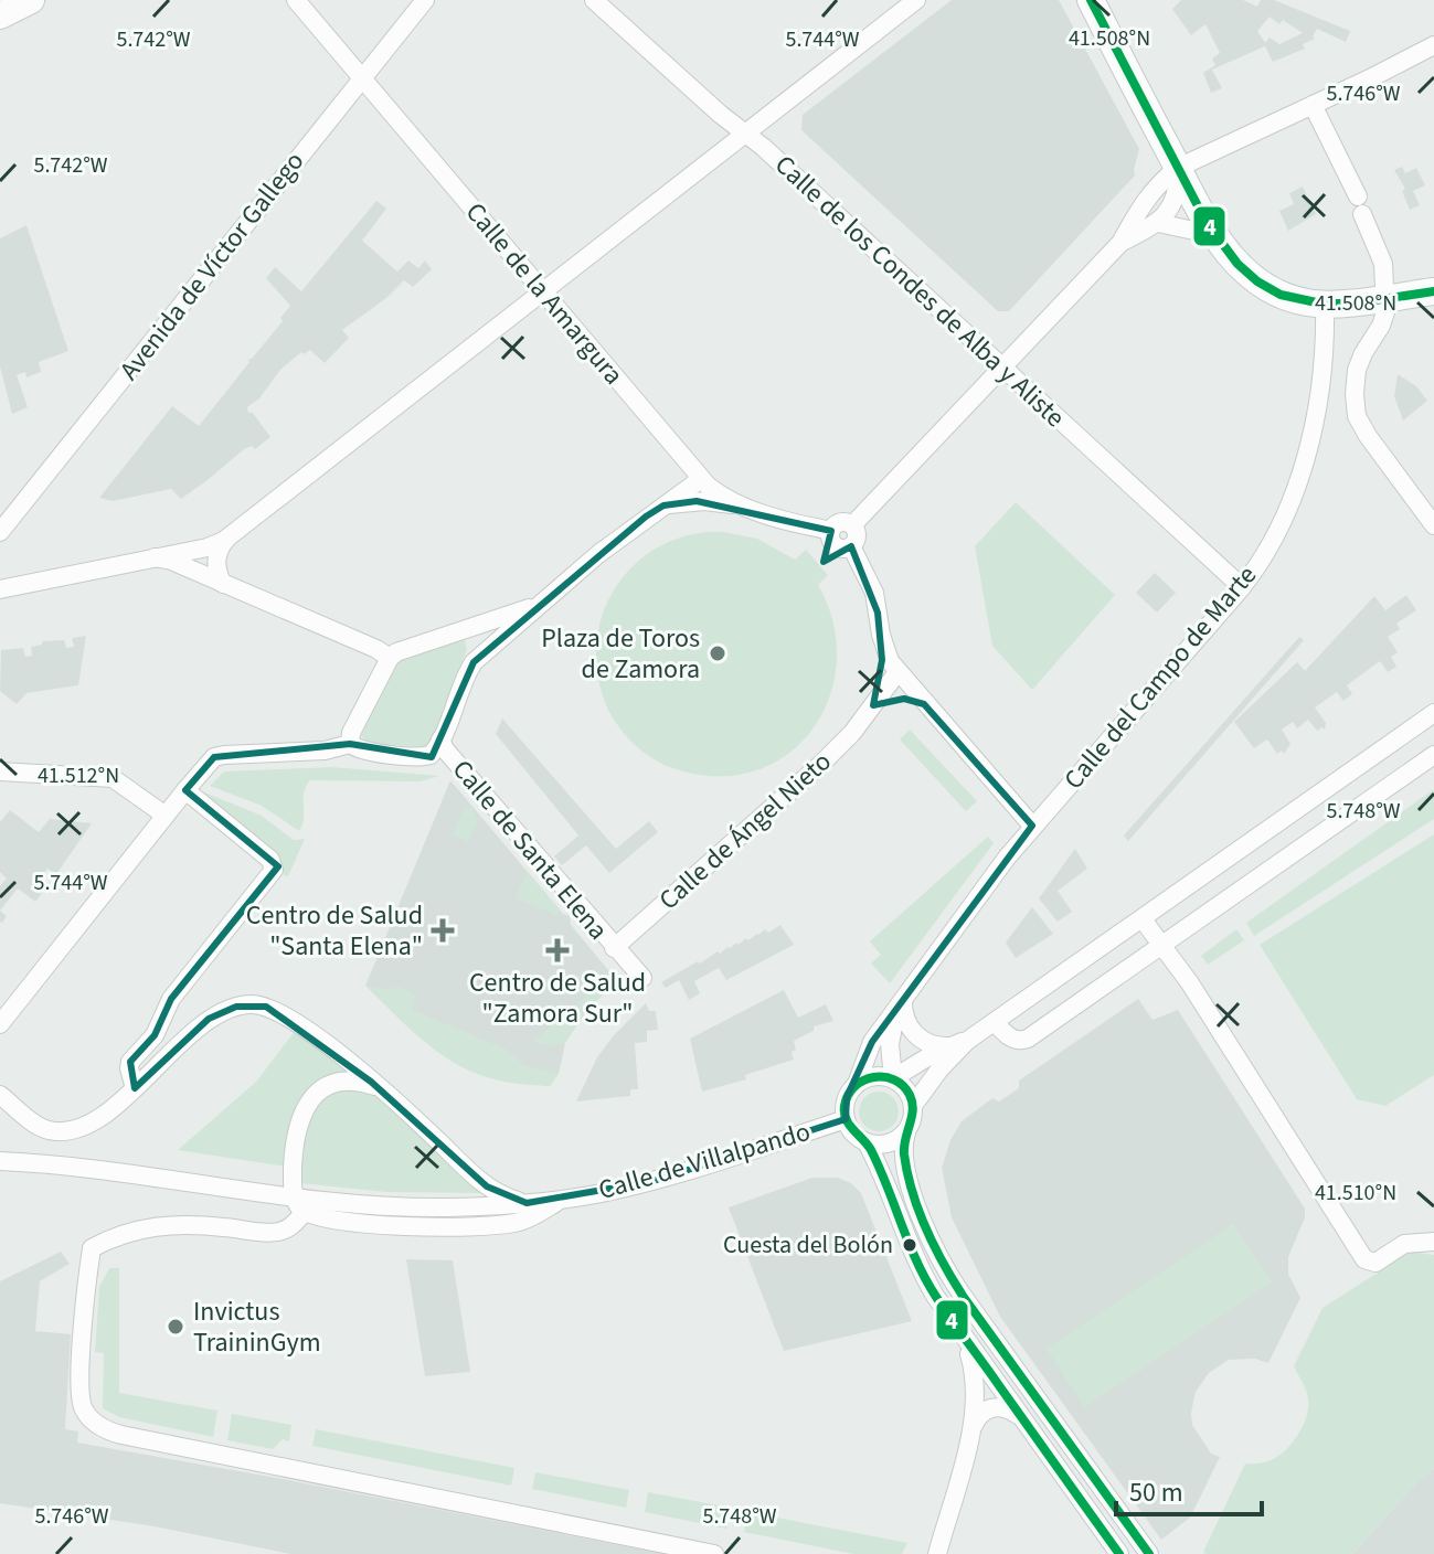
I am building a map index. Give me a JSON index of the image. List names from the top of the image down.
{
  "streets": {
    "street": [
      "Avenida de Víctor Gallego",
      "Calle de los Condes de Alba y Aliste",
      "Calle de la Amargura",
      "Calle del Campo de Marte",
      "Calle de Ángel Nieto",
      "Calle de Santa Elena",
      "Calle de Villalpando"
    ]
  },
  "crossings": [
    ["Avenida de Víctor Gallego", "Calle de la Amargura"],
    ["Calle de los Condes de Alba y Aliste", "Calle del Campo de Marte"],
    ["Calle del Campo de Marte", "Calle de Villalpando"],
    ["Calle de Ángel Nieto", "Calle de Santa Elena"]
  ],
  "places": {
    "other": ["Plaza de Toros de Zamora", "Cuesta del Bolón", "Invictus TraininGym"],
    "health": ["Centro de Salud \"Santa Elena\"", "Centro de Salud \"Zamora Sur\""]
  },
  "lines": ["transit line 4"],
  "scale_bar": "50 m",
  "coordinates": [
    "41.508°N",
    "5.742°W",
    "5.744°W",
    "5.746°W",
    "41.512°N",
    "5.748°W",
    "41.510°N"
  ]
}
